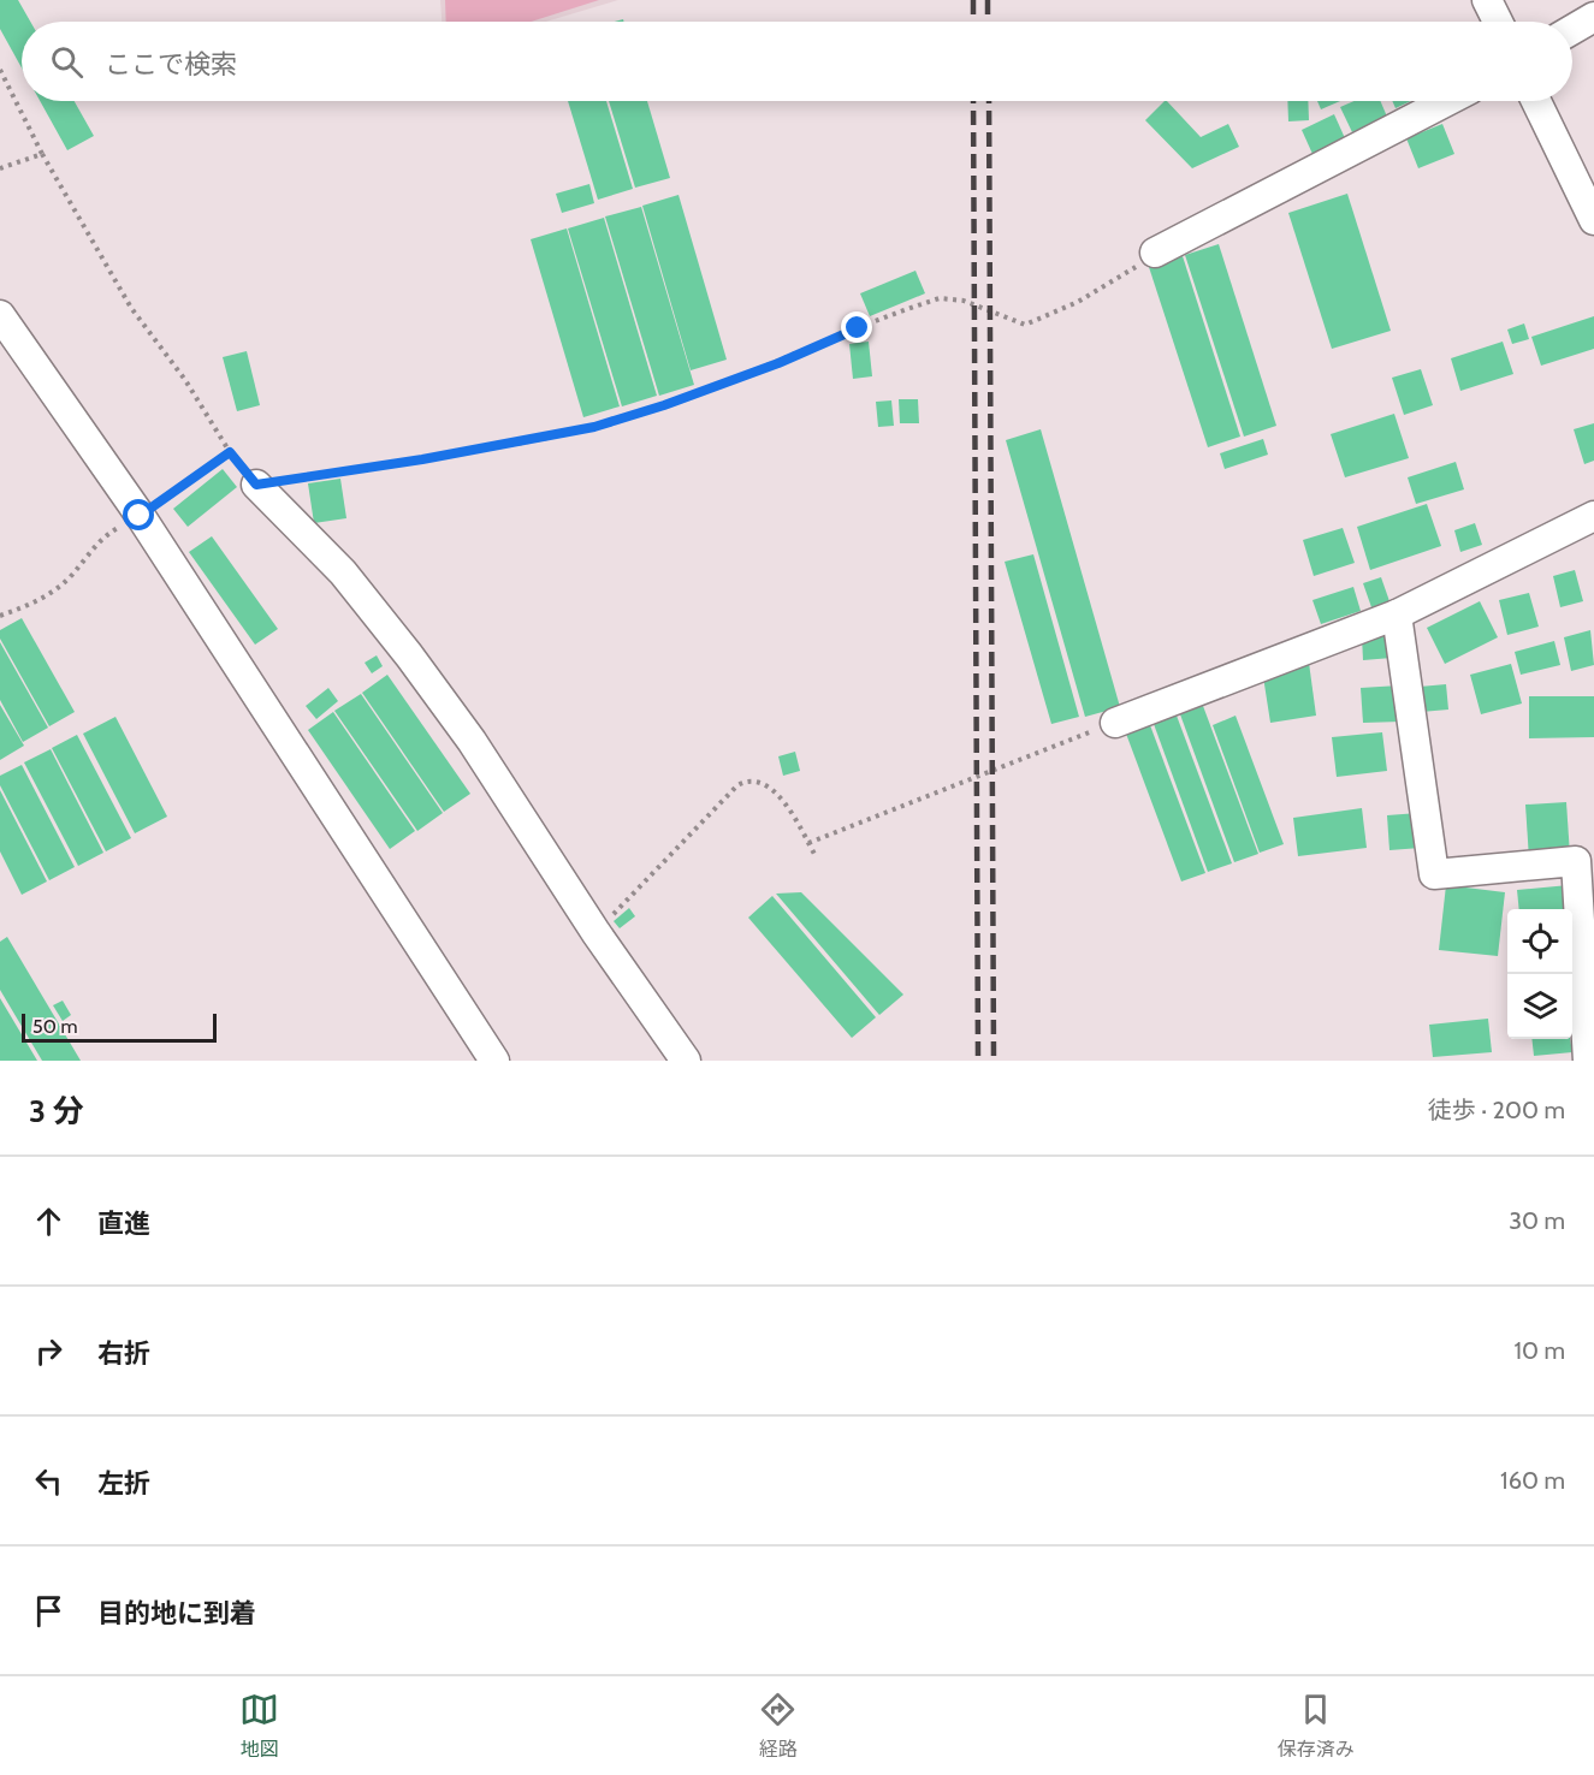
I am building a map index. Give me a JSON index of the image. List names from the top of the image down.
{
  "scale_bar": "50 m",
  "page": {
    "search": "ここで検索",
    "scale": "50 m",
    "heading": ["3 分", "徒歩 · 200 m"],
    "list": [
      ["直進", "30 m"],
      ["右折", "10 m"],
      ["左折", "160 m"],
      "目的地に到着"
    ],
    "nav": ["地図", "経路", "保存済み"]
  }
}
